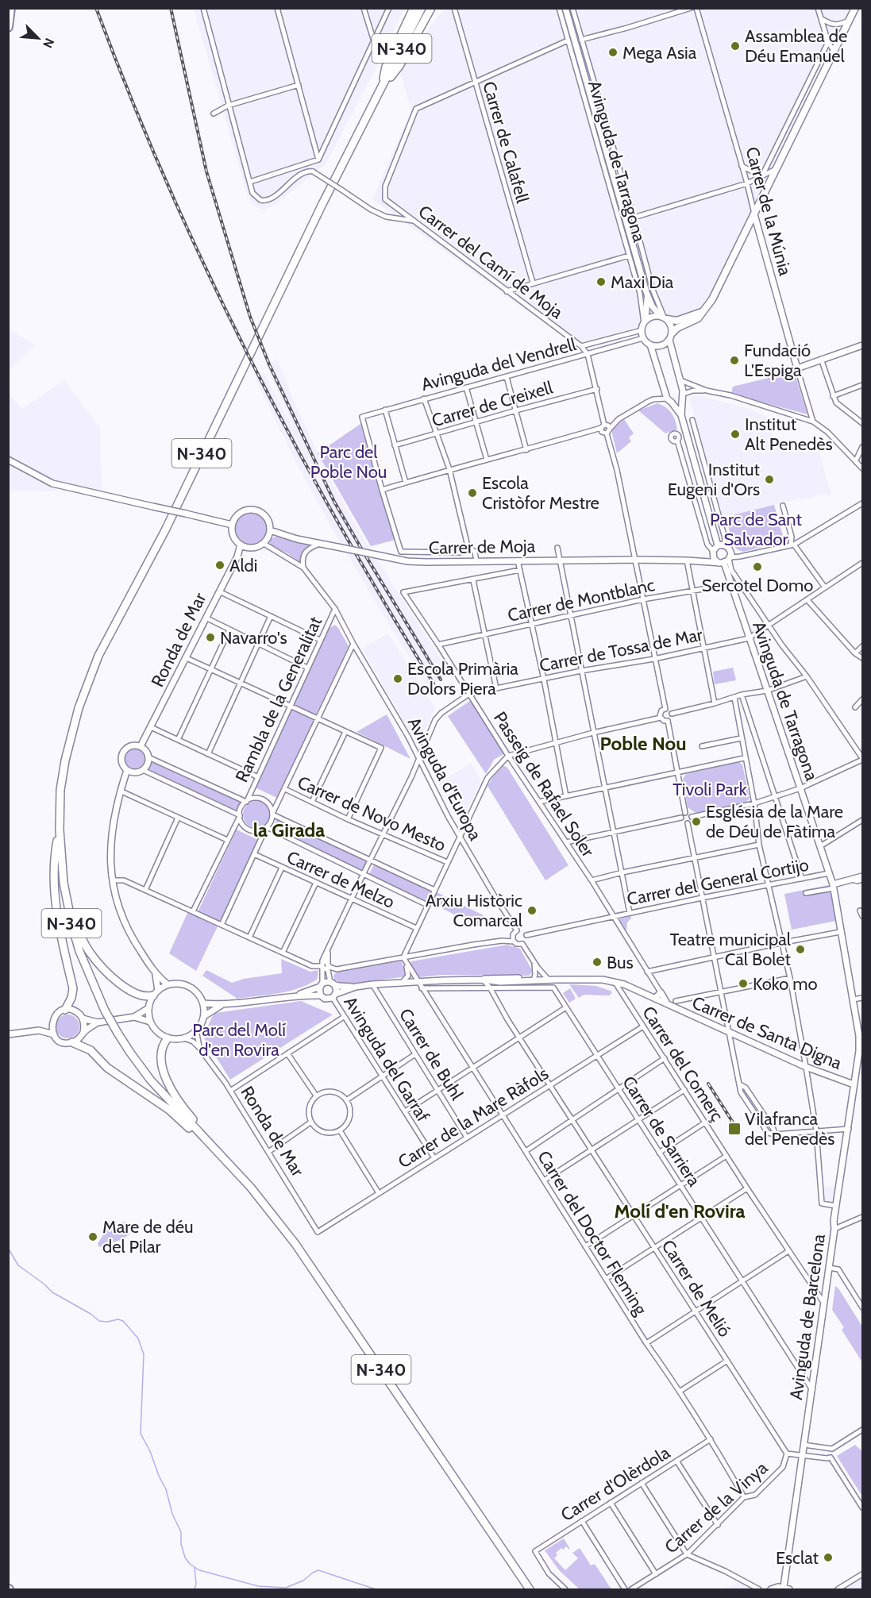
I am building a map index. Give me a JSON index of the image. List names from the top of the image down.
{
  "streets": {
    "highway": ["N-340"],
    "street": [
      "Carrer de Calafell",
      "Avinguda de Tarragona",
      "Carrer de la Múnia",
      "Carrer del Camí de Moja",
      "Avinguda del Vendrell",
      "Carrer de Creixell",
      "Carrer de Moja",
      "Carrer de Montblanc",
      "Ronda de Mar",
      "Carrer de Tossa de Mar",
      "Rambla de la Generalitat",
      "Avinguda d'Europa",
      "Passeig de Rafael Soler",
      "Carrer de Novo Mesto",
      "Carrer de Melzo",
      "Carrer del General Cortijo",
      "Carrer de Santa Digna",
      "Carrer de Buhl",
      "Avinguda del Garraf",
      "Carrer del Comerç",
      "Carrer de la Mare Ràfols",
      "Carrer de Sarriera",
      "Carrer del Doctor Fleming",
      "Carrer de Melió",
      "Avinguda de Barcelona",
      "Carrer d'Olèrdola",
      "Carrer de la Vinya"
    ]
  },
  "crossings": [
    ["Carrer de Calafell", "Carrer del Camí de Moja"],
    ["Avinguda de Tarragona", "Avinguda del Vendrell"],
    ["Avinguda de Tarragona", "Carrer de Moja"],
    ["Avinguda de Tarragona", "Carrer de Montblanc"],
    ["Avinguda de Tarragona", "Carrer de Tossa de Mar"],
    ["Avinguda de Tarragona", "Carrer del General Cortijo"],
    ["Avinguda de Tarragona", "Avinguda de Barcelona"],
    ["Carrer del Camí de Moja", "Avinguda del Vendrell"],
    ["Carrer de Moja", "Ronda de Mar"],
    ["Carrer de Moja", "Avinguda d'Europa"],
    ["Carrer de Montblanc", "Passeig de Rafael Soler"],
    ["Ronda de Mar", "Avinguda d'Europa"],
    ["Ronda de Mar", "Carrer de la Mare Ràfols"],
    ["Carrer de Tossa de Mar", "Passeig de Rafael Soler"],
    ["Rambla de la Generalitat", "Avinguda d'Europa"],
    ["Avinguda d'Europa", "Carrer del General Cortijo"],
    ["Passeig de Rafael Soler", "Carrer del General Cortijo"],
    ["Carrer de Santa Digna", "Carrer del Comerç"],
    ["Carrer de Santa Digna", "Avinguda de Barcelona"],
    ["Carrer de Buhl", "Carrer de la Mare Ràfols"],
    ["Avinguda del Garraf", "Carrer de la Mare Ràfols"],
    ["Carrer del Comerç", "Carrer de la Mare Ràfols"],
    ["Carrer del Comerç", "Avinguda de Barcelona"],
    ["Carrer de la Mare Ràfols", "Carrer de Sarriera"],
    ["Carrer de la Mare Ràfols", "Carrer del Doctor Fleming"],
    ["Carrer de la Mare Ràfols", "Carrer de Melió"],
    ["Carrer de Sarriera", "Carrer de Melió"],
    ["Carrer de Sarriera", "Avinguda de Barcelona"],
    ["Carrer del Doctor Fleming", "Carrer d'Olèrdola"],
    ["Carrer del Doctor Fleming", "Carrer de la Vinya"],
    ["Carrer de Melió", "Carrer de la Vinya"]
  ],
  "districts": ["Poble Nou", "la Girada", "Molí d'en Rovira"],
  "parks": [
    "Parc del Poble Nou",
    "Parc de Sant Salvador",
    "Tivoli Park",
    "Parc del Molí d'en Rovira"
  ],
  "places": {
    "other": [
      "Assamblea de Déu Emanuel",
      "Mega Asia",
      "Maxi Dia",
      "Fundació L'Espiga",
      "Institut Alt Penedès",
      "Institut Eugeni d'Ors",
      "Escola Cristòfor Mestre",
      "Aldi",
      "Sercotel Domo",
      "Navarro's",
      "Escola Primària Dolors Piera",
      "Església de la Mare de Déu de Fàtima",
      "Arxiu Històric Comarcal",
      "Teatre municipal Cal Bolet",
      "Bus",
      "Koko mo",
      "Mare de déu del Pilar",
      "Esclat"
    ],
    "transit": ["Vilafranca del Penedès"]
  },
  "north": "bottom right"
}
